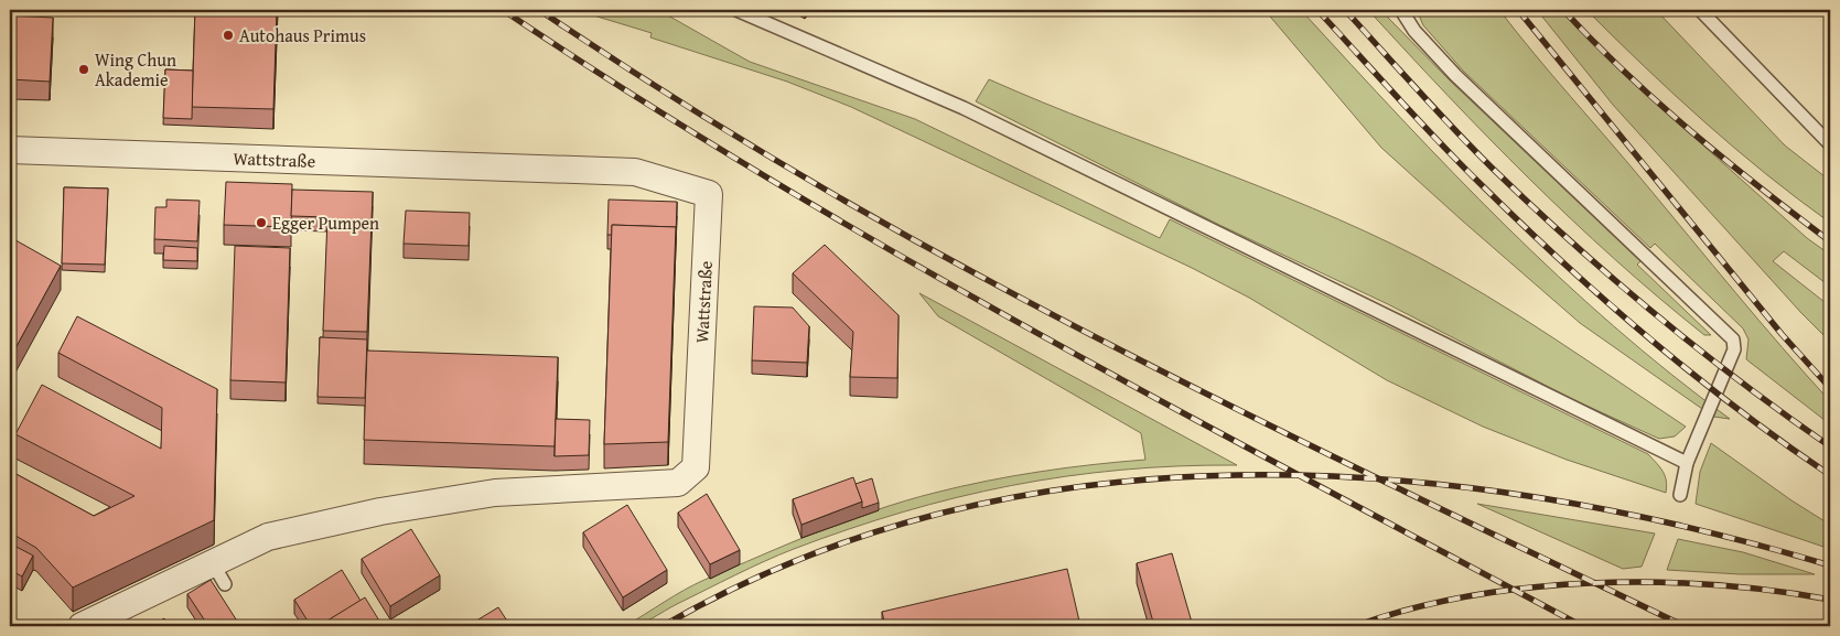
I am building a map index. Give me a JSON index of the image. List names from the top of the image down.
{
  "streets": {
    "street": ["Wattstraße"]
  },
  "places": ["Autohaus Primus", "Wing Chun Akademie", "Egger Pumpen"]
}
